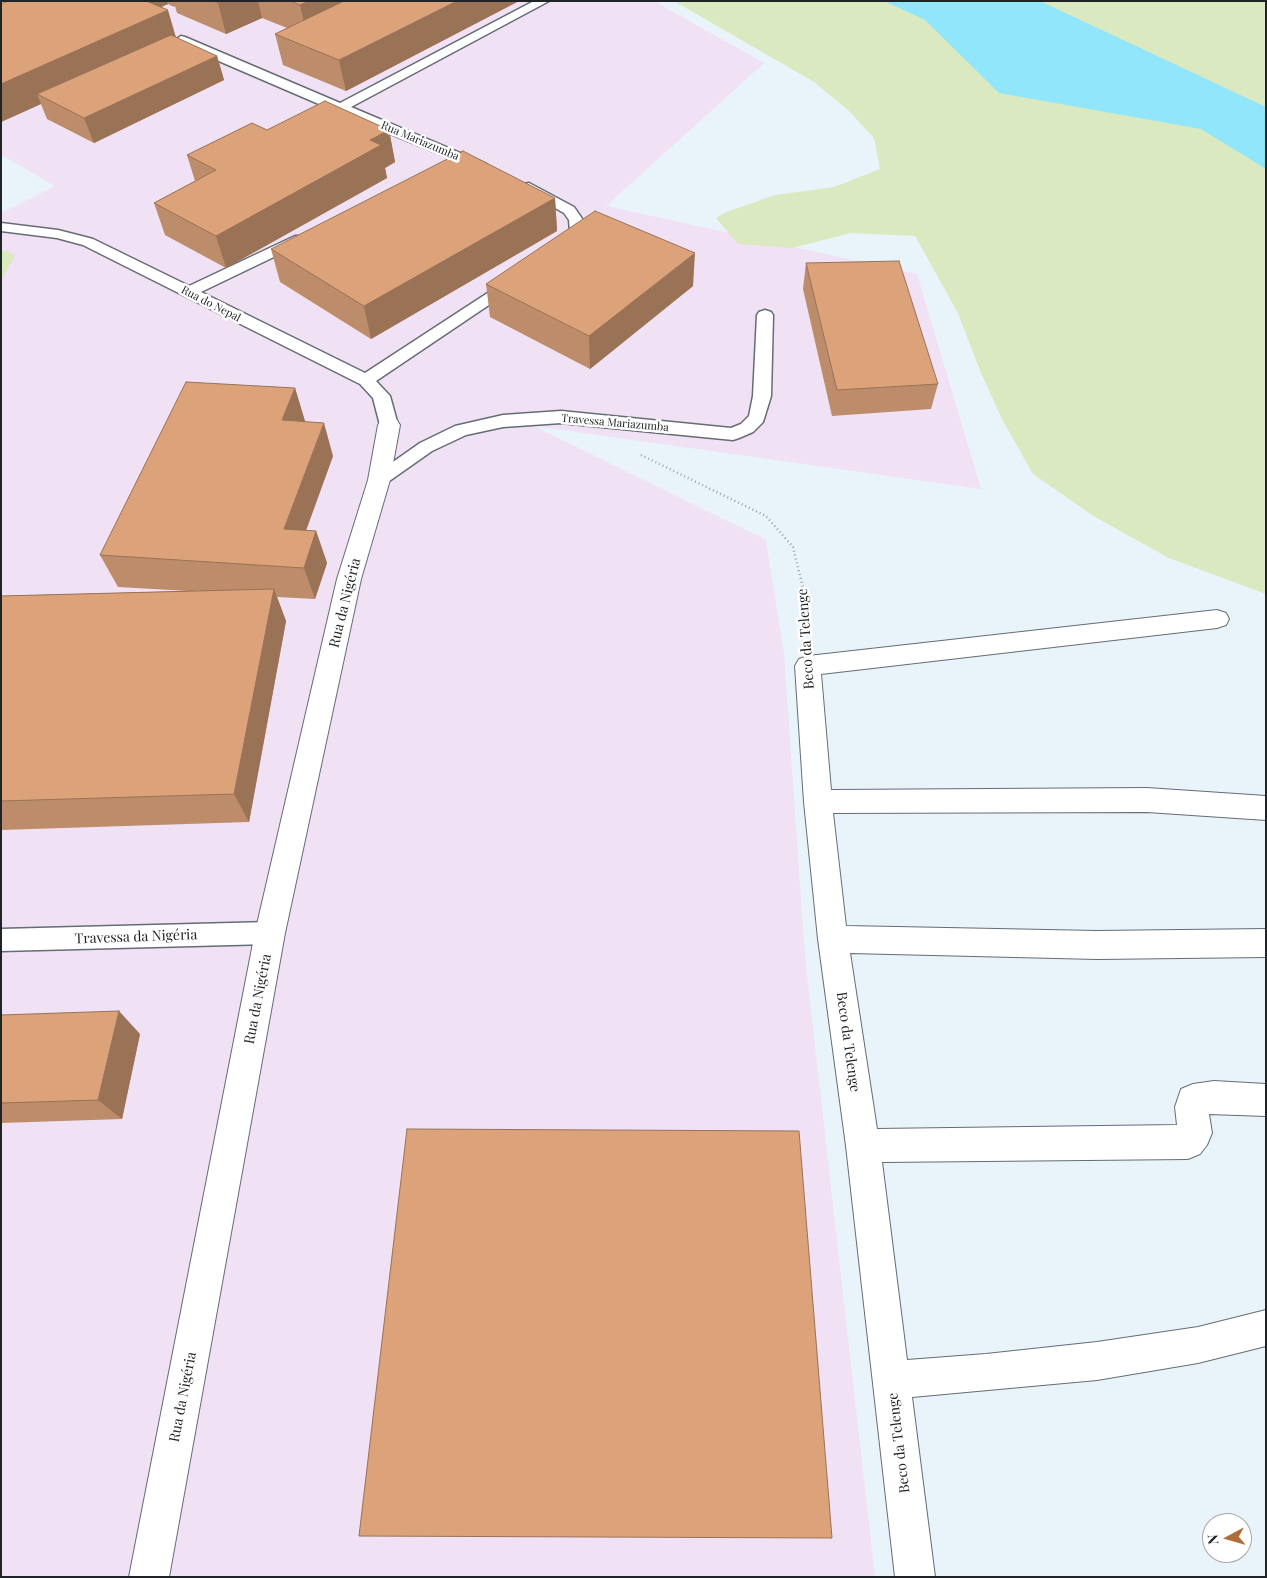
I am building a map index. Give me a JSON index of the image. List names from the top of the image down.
{
  "streets": {
    "street": ["Rua da Nigéria", "Beco da Telenge"],
    "lane": [
      "Rua Mariazumba",
      "Rua do Nepal",
      "Travessa Mariazumba",
      "Travessa da Nigéria"
    ]
  },
  "crossings": [
    ["Rua do Nepal", "Rua da Nigéria"],
    ["Travessa Mariazumba", "Rua da Nigéria"],
    ["Rua da Nigéria", "Travessa da Nigéria"]
  ],
  "north": "left"
}
